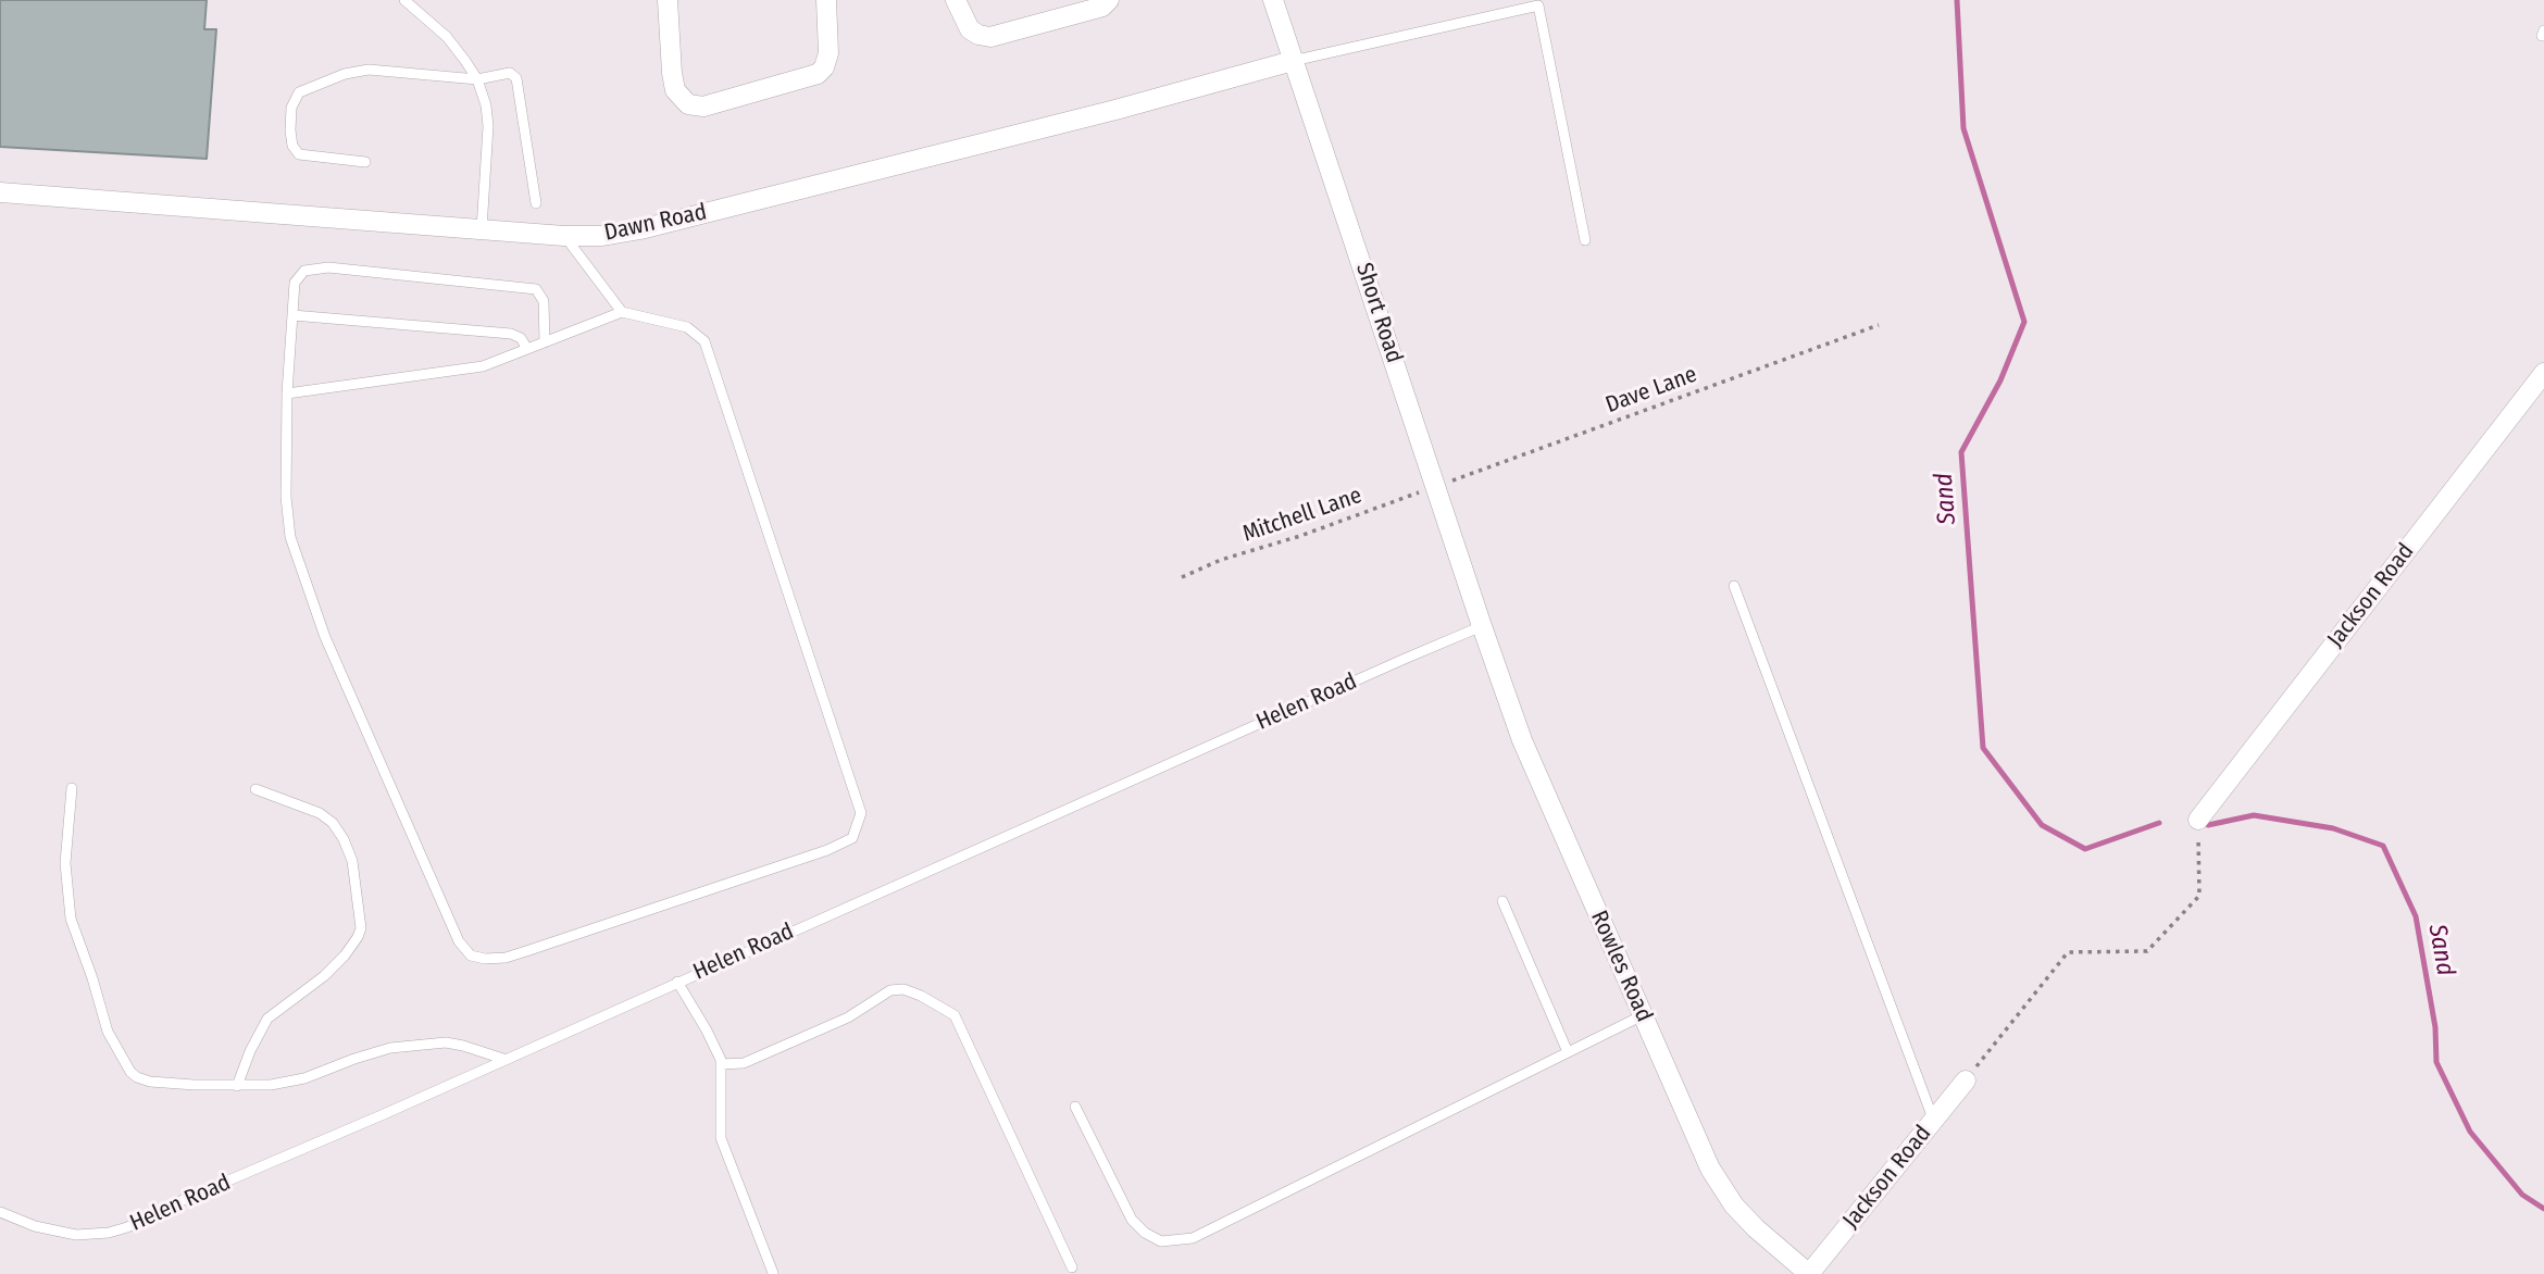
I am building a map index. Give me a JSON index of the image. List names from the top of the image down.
{
  "streets": {
    "street": [
      "Dawn Road",
      "Short Road",
      "Jackson Road",
      "Rowles Road"
    ],
    "lane": ["Helen Road"],
    "path": ["Dave Lane", "Mitchell Lane"]
  },
  "crossings": [
    ["Dawn Road", "Short Road"],
    ["Short Road", "Dave Lane"],
    ["Short Road", "Mitchell Lane"],
    ["Short Road", "Helen Road"],
    ["Short Road", "Rowles Road"],
    ["Dave Lane", "Mitchell Lane"],
    ["Jackson Road", "Rowles Road"],
    ["Helen Road", "Rowles Road"]
  ],
  "water": ["Sand"]
}
